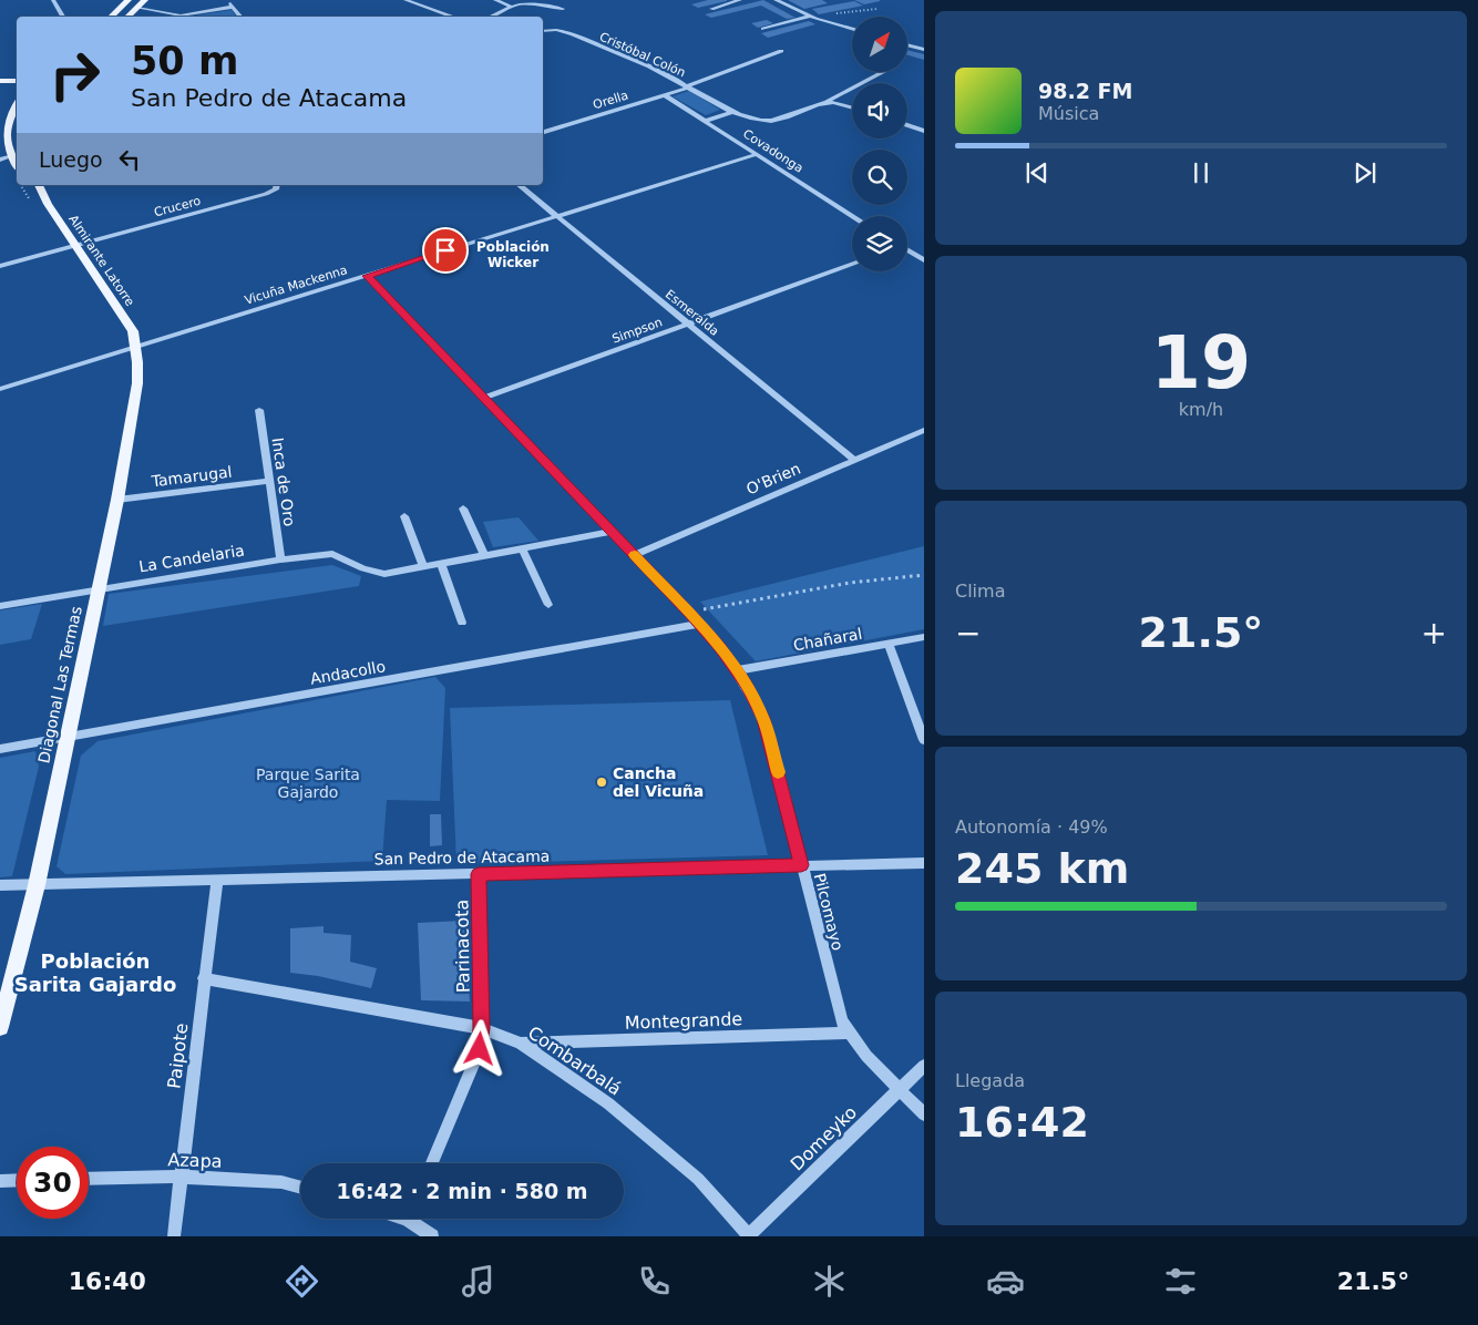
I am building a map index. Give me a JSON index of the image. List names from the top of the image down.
{
  "streets": {
    "main road": ["Almirante Latorre", "Diagonal Las Termas"],
    "street": [
      "Cristóbal Colón",
      "Orella",
      "Covadonga",
      "Crucero",
      "Vicuña Mackenna",
      "Esmeralda",
      "Simpson",
      "Tamarugal",
      "O'Brien",
      "Inca de Oro",
      "La Candelaria",
      "Chañaral",
      "Andacollo",
      "San Pedro de Atacama",
      "Pilcomayo",
      "Parinacota",
      "Montegrande",
      "Paipote",
      "Combarbalá",
      "Domeyko",
      "Azapa"
    ]
  },
  "crossings": [
    ["Cristóbal Colón", "Orella"],
    ["Orella", "Covadonga"],
    ["Covadonga", "Vicuña Mackenna"],
    ["Crucero", "Almirante Latorre"],
    ["Almirante Latorre", "Vicuña Mackenna"],
    ["Almirante Latorre", "Diagonal Las Termas"],
    ["Vicuña Mackenna", "Esmeralda"],
    ["Vicuña Mackenna", "Diagonal Las Termas"],
    ["Vicuña Mackenna", "Pilcomayo"],
    ["Esmeralda", "Simpson"],
    ["Esmeralda", "O'Brien"],
    ["Simpson", "Pilcomayo"],
    ["Tamarugal", "Inca de Oro"],
    ["Tamarugal", "Diagonal Las Termas"],
    ["O'Brien", "Pilcomayo"],
    ["Inca de Oro", "La Candelaria"],
    ["La Candelaria", "Diagonal Las Termas"],
    ["Chañaral", "Pilcomayo"],
    ["Andacollo", "Diagonal Las Termas"],
    ["Andacollo", "Pilcomayo"],
    ["Diagonal Las Termas", "San Pedro de Atacama"],
    ["San Pedro de Atacama", "Pilcomayo"],
    ["San Pedro de Atacama", "Parinacota"],
    ["San Pedro de Atacama", "Paipote"],
    ["Pilcomayo", "Montegrande"],
    ["Pilcomayo", "Domeyko"],
    ["Parinacota", "Combarbalá"],
    ["Montegrande", "Combarbalá"],
    ["Paipote", "Combarbalá"],
    ["Paipote", "Azapa"],
    ["Combarbalá", "Domeyko"]
  ],
  "districts": ["Población Wicker", "Población Sarita Gajardo"],
  "parks": ["Parque Sarita Gajardo"],
  "places": ["Cancha del Vicuña"],
  "north": "top right",
  "page": {
    "turn": ["50 m", "San Pedro de Atacama"],
    "song": ["98.2 FM", "Música"],
    "then": "Luego",
    "tile": [
      ["19", "km/h"],
      "Clima",
      ["Autonomía · 49%", "245 km"],
      ["Llegada", "16:42"]
    ],
    "heat": ["−", "21.5°", "+"],
    "limit": "30",
    "trip": "16:42 · 2 min · 580 m",
    "tabs": ["16:40", "21.5°"]
  }
}
